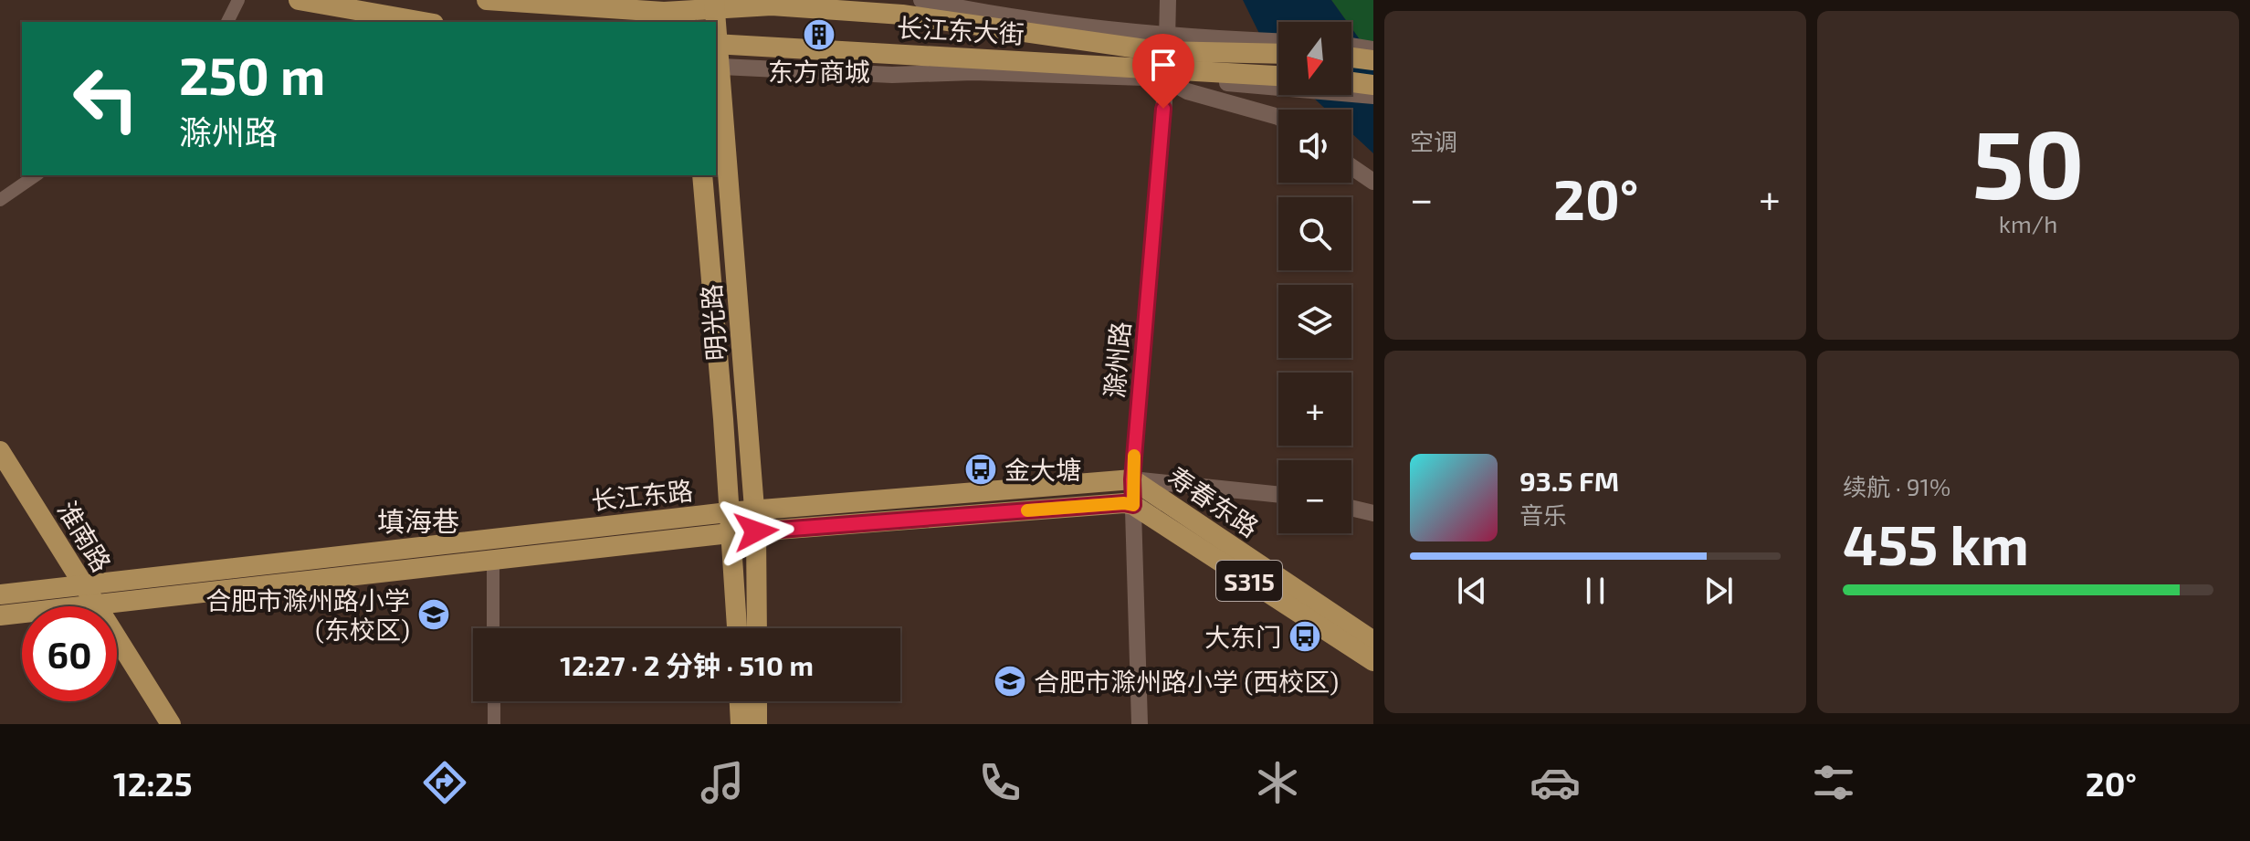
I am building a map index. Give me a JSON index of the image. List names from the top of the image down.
{
  "streets": {
    "main road": [
      "长江东大街",
      "明光路",
      "长江东路",
      "寿春东路",
      "淮南路",
      "S315"
    ],
    "street": ["滁州路"]
  },
  "crossings": [
    ["长江东大街", "明光路"],
    ["长江东大街", "滁州路"],
    ["明光路", "长江东路"],
    ["滁州路", "长江东路"],
    ["滁州路", "寿春东路"],
    ["长江东路", "寿春东路"],
    ["长江东路", "淮南路"]
  ],
  "districts": ["填海巷"],
  "places": {
    "building": ["东方商城"],
    "bus stop": ["金大塘", "大东门"],
    "school or university": ["合肥市滁州路小学 (东校区)", "合肥市滁州路小学 (西校区)"]
  },
  "north": "bottom",
  "page": {
    "tile": [
      "空调",
      ["50", "km/h"],
      ["续航 · 91%", "455 km"]
    ],
    "map_buttons": ["+", "−"],
    "turn": ["250 m", "滁州路"],
    "heat": ["−", "20°", "+"],
    "song": ["93.5 FM", "音乐"],
    "limit": "60",
    "trip": "12:27 · 2 分钟 · 510 m",
    "tabs": ["12:25", "20°"]
  }
}
